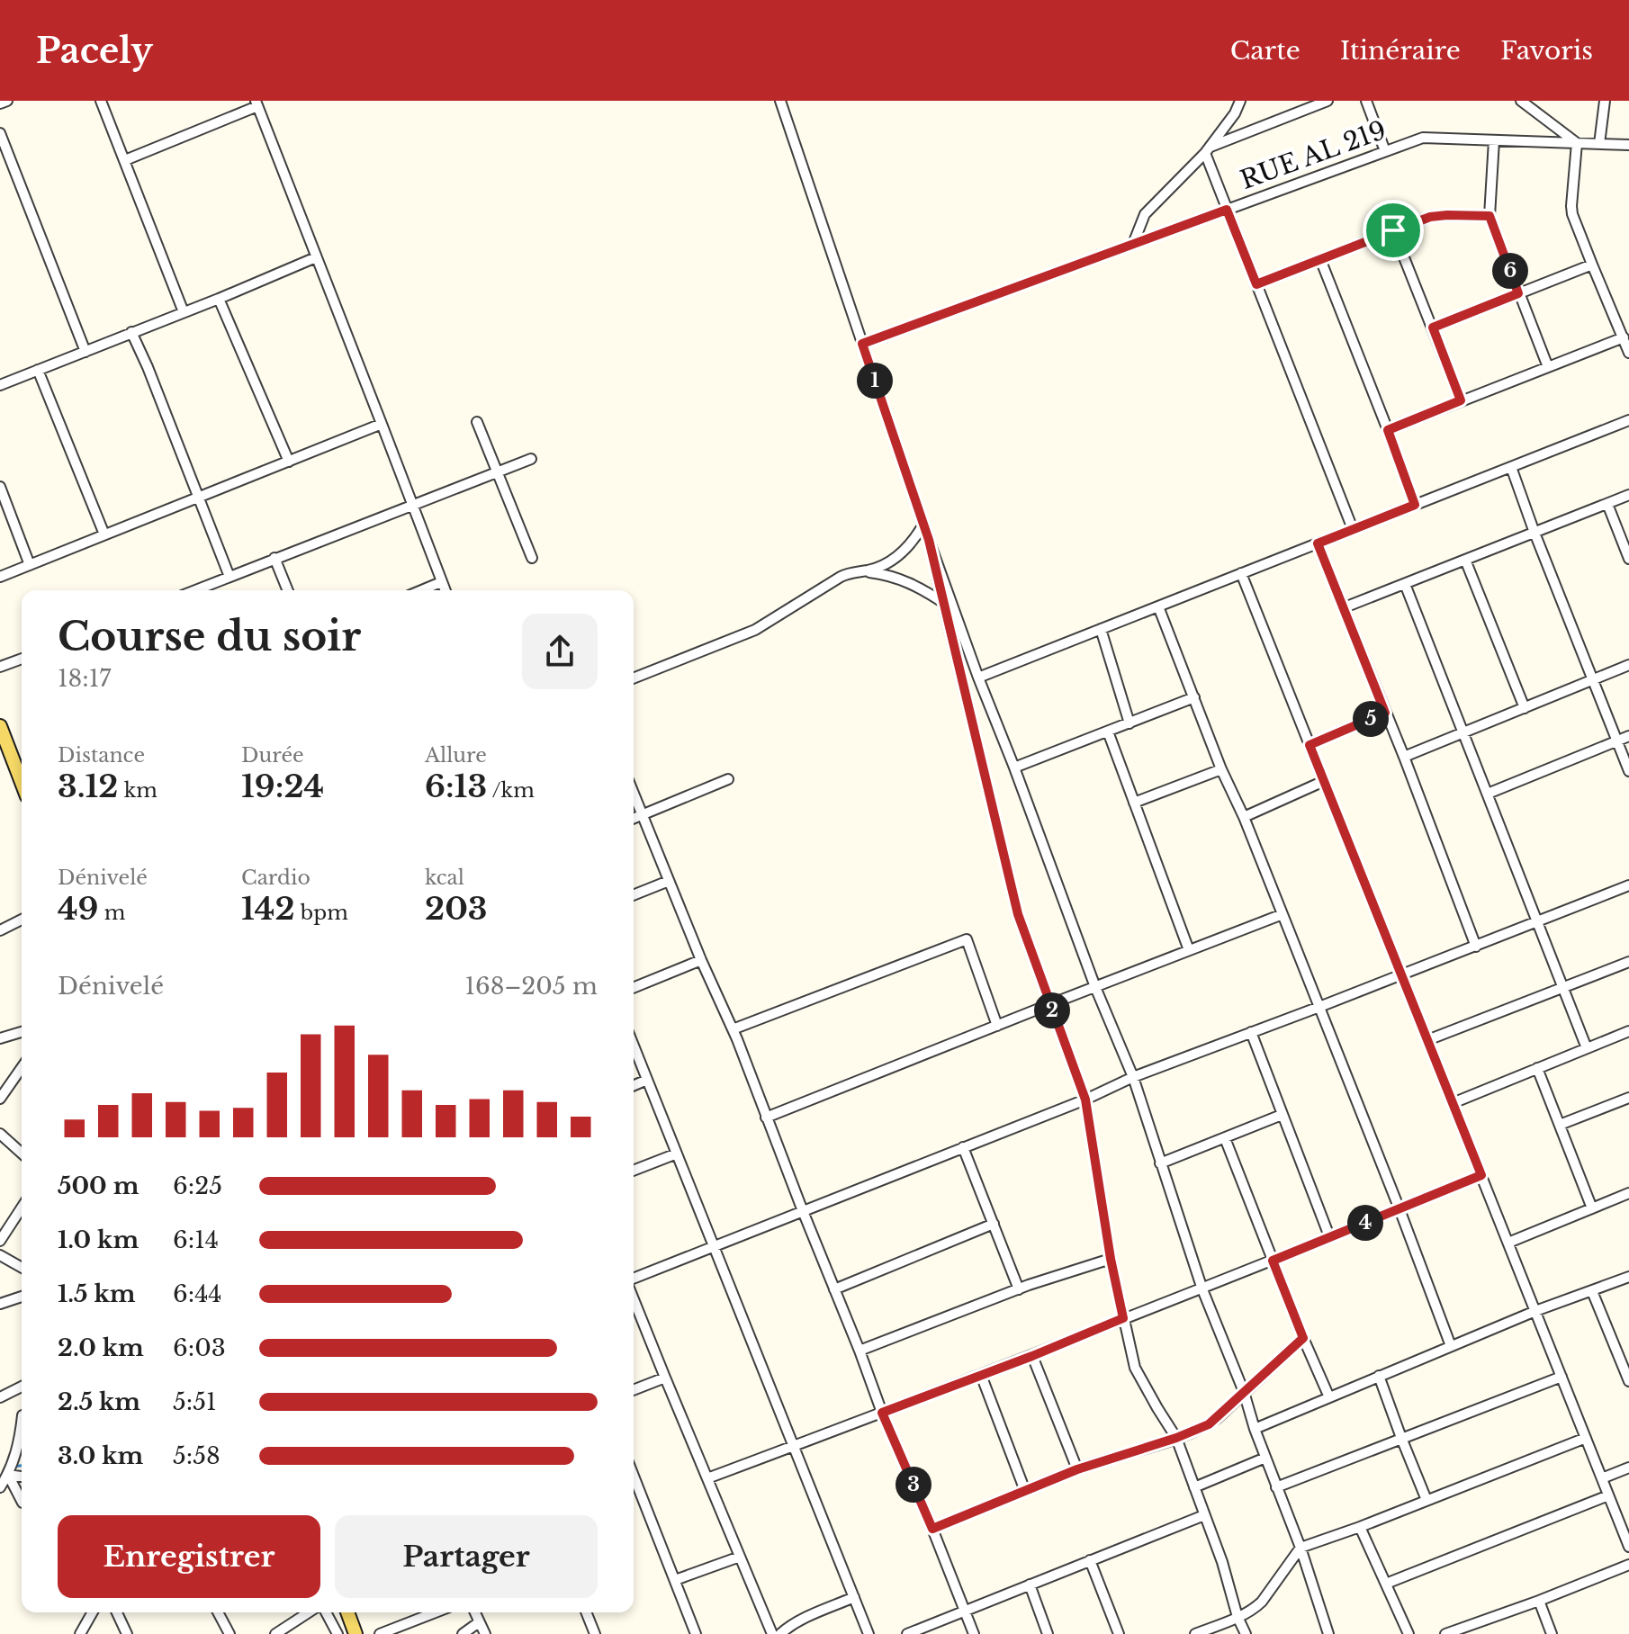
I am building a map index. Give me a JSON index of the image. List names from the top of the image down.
{
  "streets": {
    "street": ["RUE AL 219"]
  },
  "page": {
    "header": "Pacely",
    "nav": ["Carte", "Itinéraire", "Favoris"],
    "pins": [
      "6",
      "1",
      "5",
      "2",
      "4",
      "3"
    ],
    "heading": ["Course du soir", "18:17"],
    "stats": [
      ["Distance", "3.12 km"],
      ["Durée", "19:24"],
      ["Allure", "6:13 /km"],
      ["Dénivelé", "49 m"],
      ["Cardio", "142 bpm"],
      ["kcal", "203"]
    ],
    "chart": ["Dénivelé", "168–205 m"],
    "list": [
      {
        "name": "500 m",
        "note": "6:25"
      },
      {
        "name": "1.0 km",
        "note": "6:14"
      },
      {
        "name": "1.5 km",
        "note": "6:44"
      },
      {
        "name": "2.0 km",
        "note": "6:03"
      },
      {
        "name": "2.5 km",
        "note": "5:51"
      },
      {
        "name": "3.0 km",
        "note": "5:58"
      }
    ],
    "buttons": ["Enregistrer", "Partager"]
  }
}
